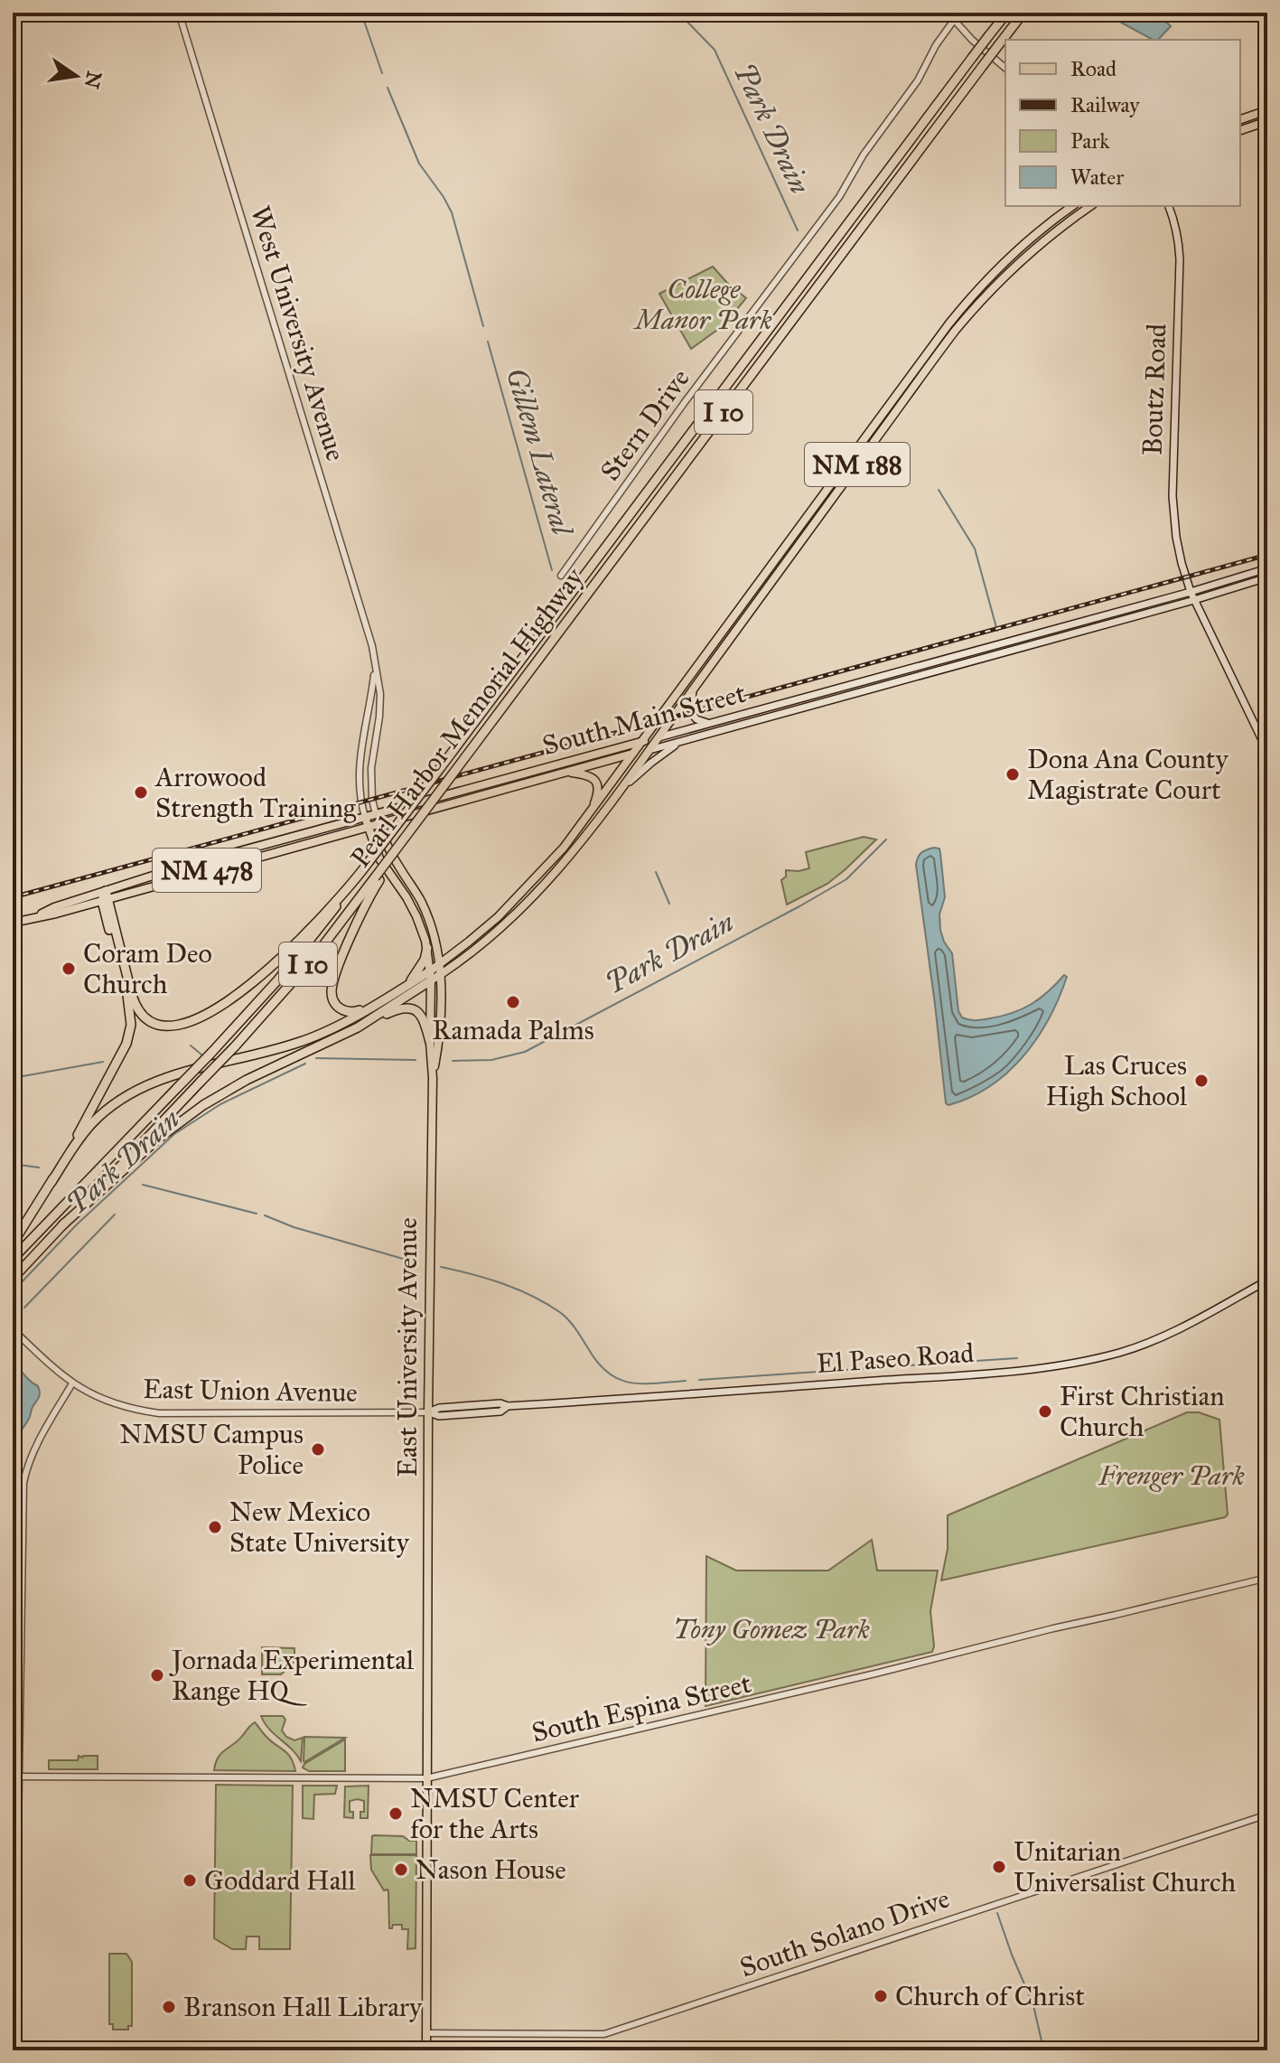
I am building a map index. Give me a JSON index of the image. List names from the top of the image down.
{
  "streets": {
    "highway": ["I 10", "Pearl Harbor Memorial Highway"],
    "main road": [
      "West University Avenue",
      "Boutz Road",
      "NM 188",
      "South Main Street",
      "NM 478",
      "East University Avenue",
      "El Paseo Road"
    ],
    "street": [
      "Stern Drive",
      "East Union Avenue",
      "South Espina Street",
      "South Solano Drive"
    ]
  },
  "crossings": [
    ["West University Avenue", "South Main Street"],
    ["West University Avenue", "East University Avenue"],
    ["Boutz Road", "South Main Street"],
    ["NM 188", "South Main Street"],
    ["NM 188", "East University Avenue"],
    ["South Main Street", "East University Avenue"],
    ["East University Avenue", "El Paseo Road"],
    ["East University Avenue", "East Union Avenue"],
    ["East University Avenue", "South Espina Street"],
    ["East University Avenue", "South Solano Drive"],
    ["El Paseo Road", "East Union Avenue"]
  ],
  "water": ["Park Drain", "Gillem Lateral"],
  "parks": ["College Manor Park", "Frenger Park", "Tony Gomez Park"],
  "places": [
    "Dona Ana County Magistrate Court",
    "Arrowood Strength Training",
    "Coram Deo Church",
    "Ramada Palms",
    "Las Cruces High School",
    "First Christian Church",
    "NMSU Campus Police",
    "New Mexico State University",
    "Jornada Experimental Range HQ",
    "NMSU Center for the Arts",
    "Unitarian Universalist Church",
    "Nason House",
    "Goddard Hall",
    "Church of Christ",
    "Branson Hall Library"
  ],
  "legend": [
    "Road",
    "Railway",
    "Park",
    "Water"
  ],
  "north": "right"
}
